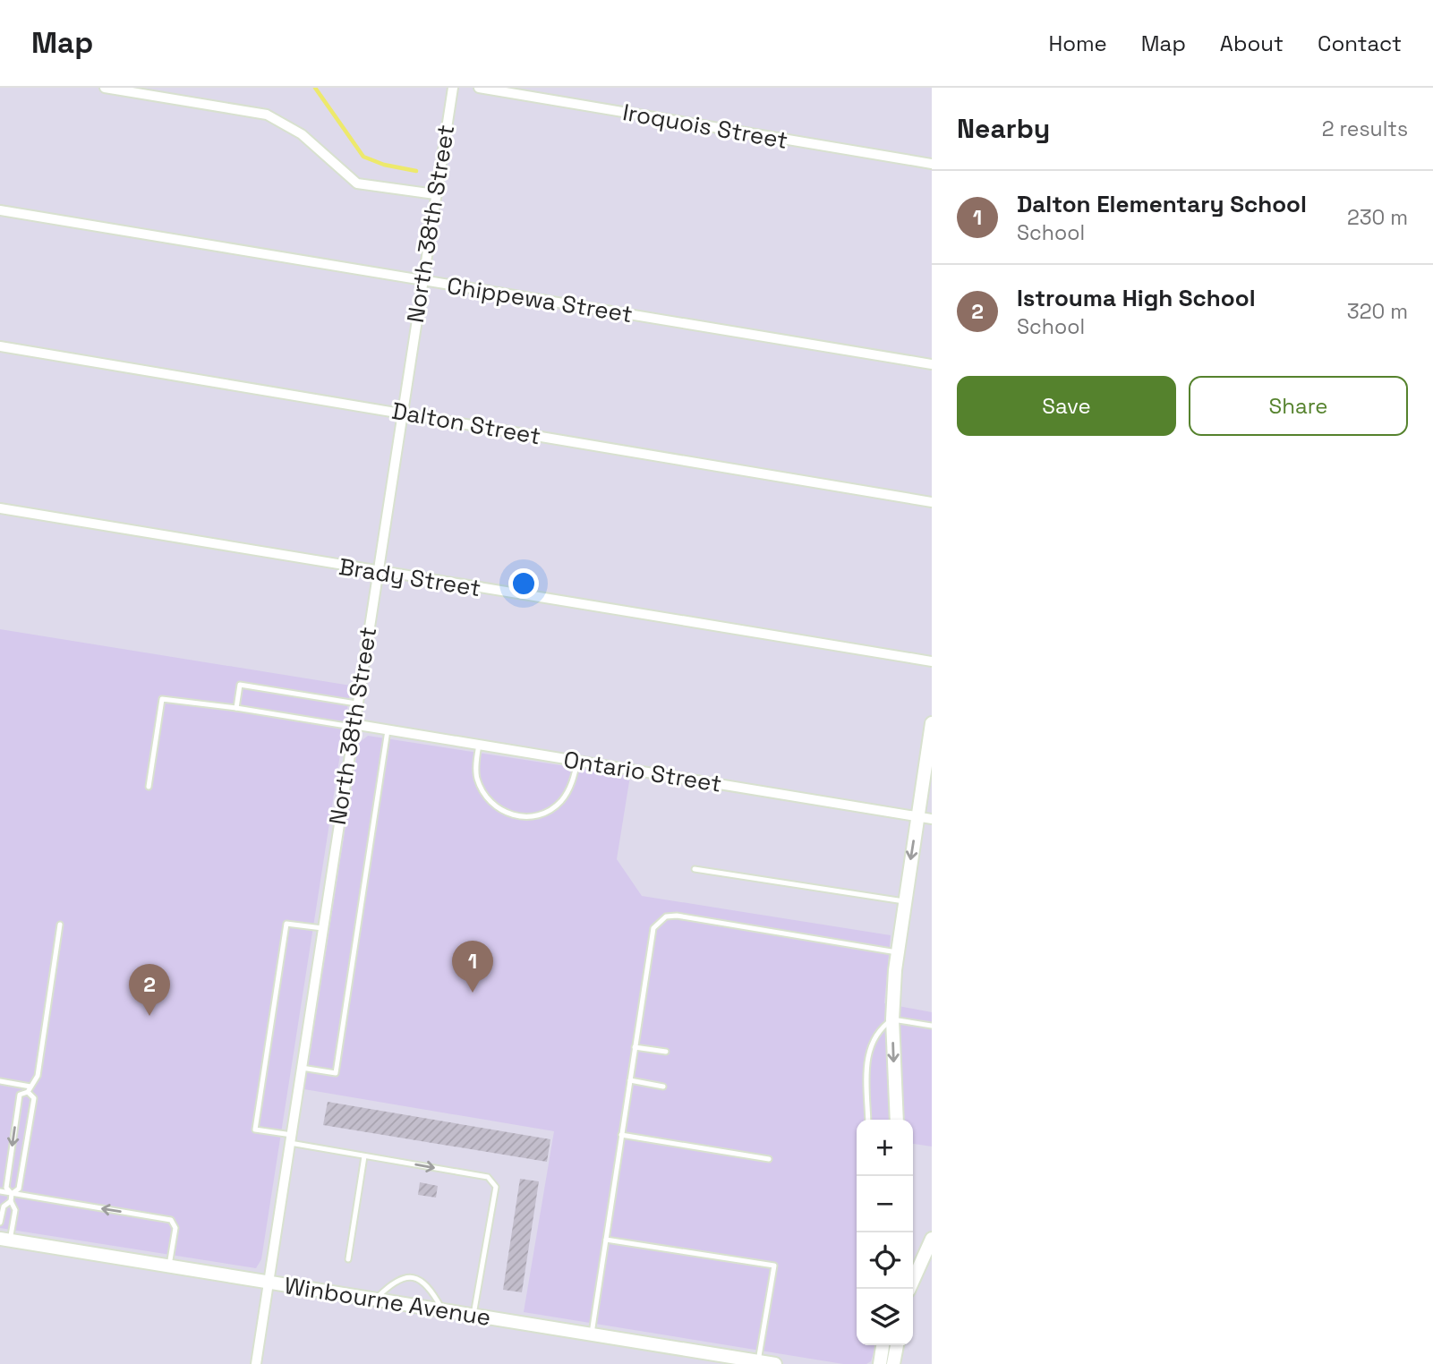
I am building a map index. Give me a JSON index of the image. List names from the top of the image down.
{
  "streets": {
    "street": [
      "Iroquois Street",
      "North 38th Street",
      "Chippewa Street",
      "Dalton Street",
      "Brady Street",
      "Ontario Street",
      "Winbourne Avenue"
    ]
  },
  "crossings": [
    ["North 38th Street", "Chippewa Street"],
    ["North 38th Street", "Dalton Street"],
    ["North 38th Street", "Brady Street"],
    ["North 38th Street", "Ontario Street"],
    ["North 38th Street", "Winbourne Avenue"]
  ],
  "page": {
    "header": "Map",
    "nav": [
      "Home",
      "Map",
      "About",
      "Contact"
    ],
    "heading": ["Nearby", "2 results"],
    "list": [
      {
        "mark": "1",
        "name": "Dalton Elementary School",
        "note": "School",
        "value": "230 m"
      },
      {
        "mark": "2",
        "name": "Istrouma High School",
        "note": "School",
        "value": "320 m"
      }
    ],
    "buttons": ["Save", "Share"],
    "pins": ["1", "2"],
    "map_buttons": ["+", "−"]
  }
}
